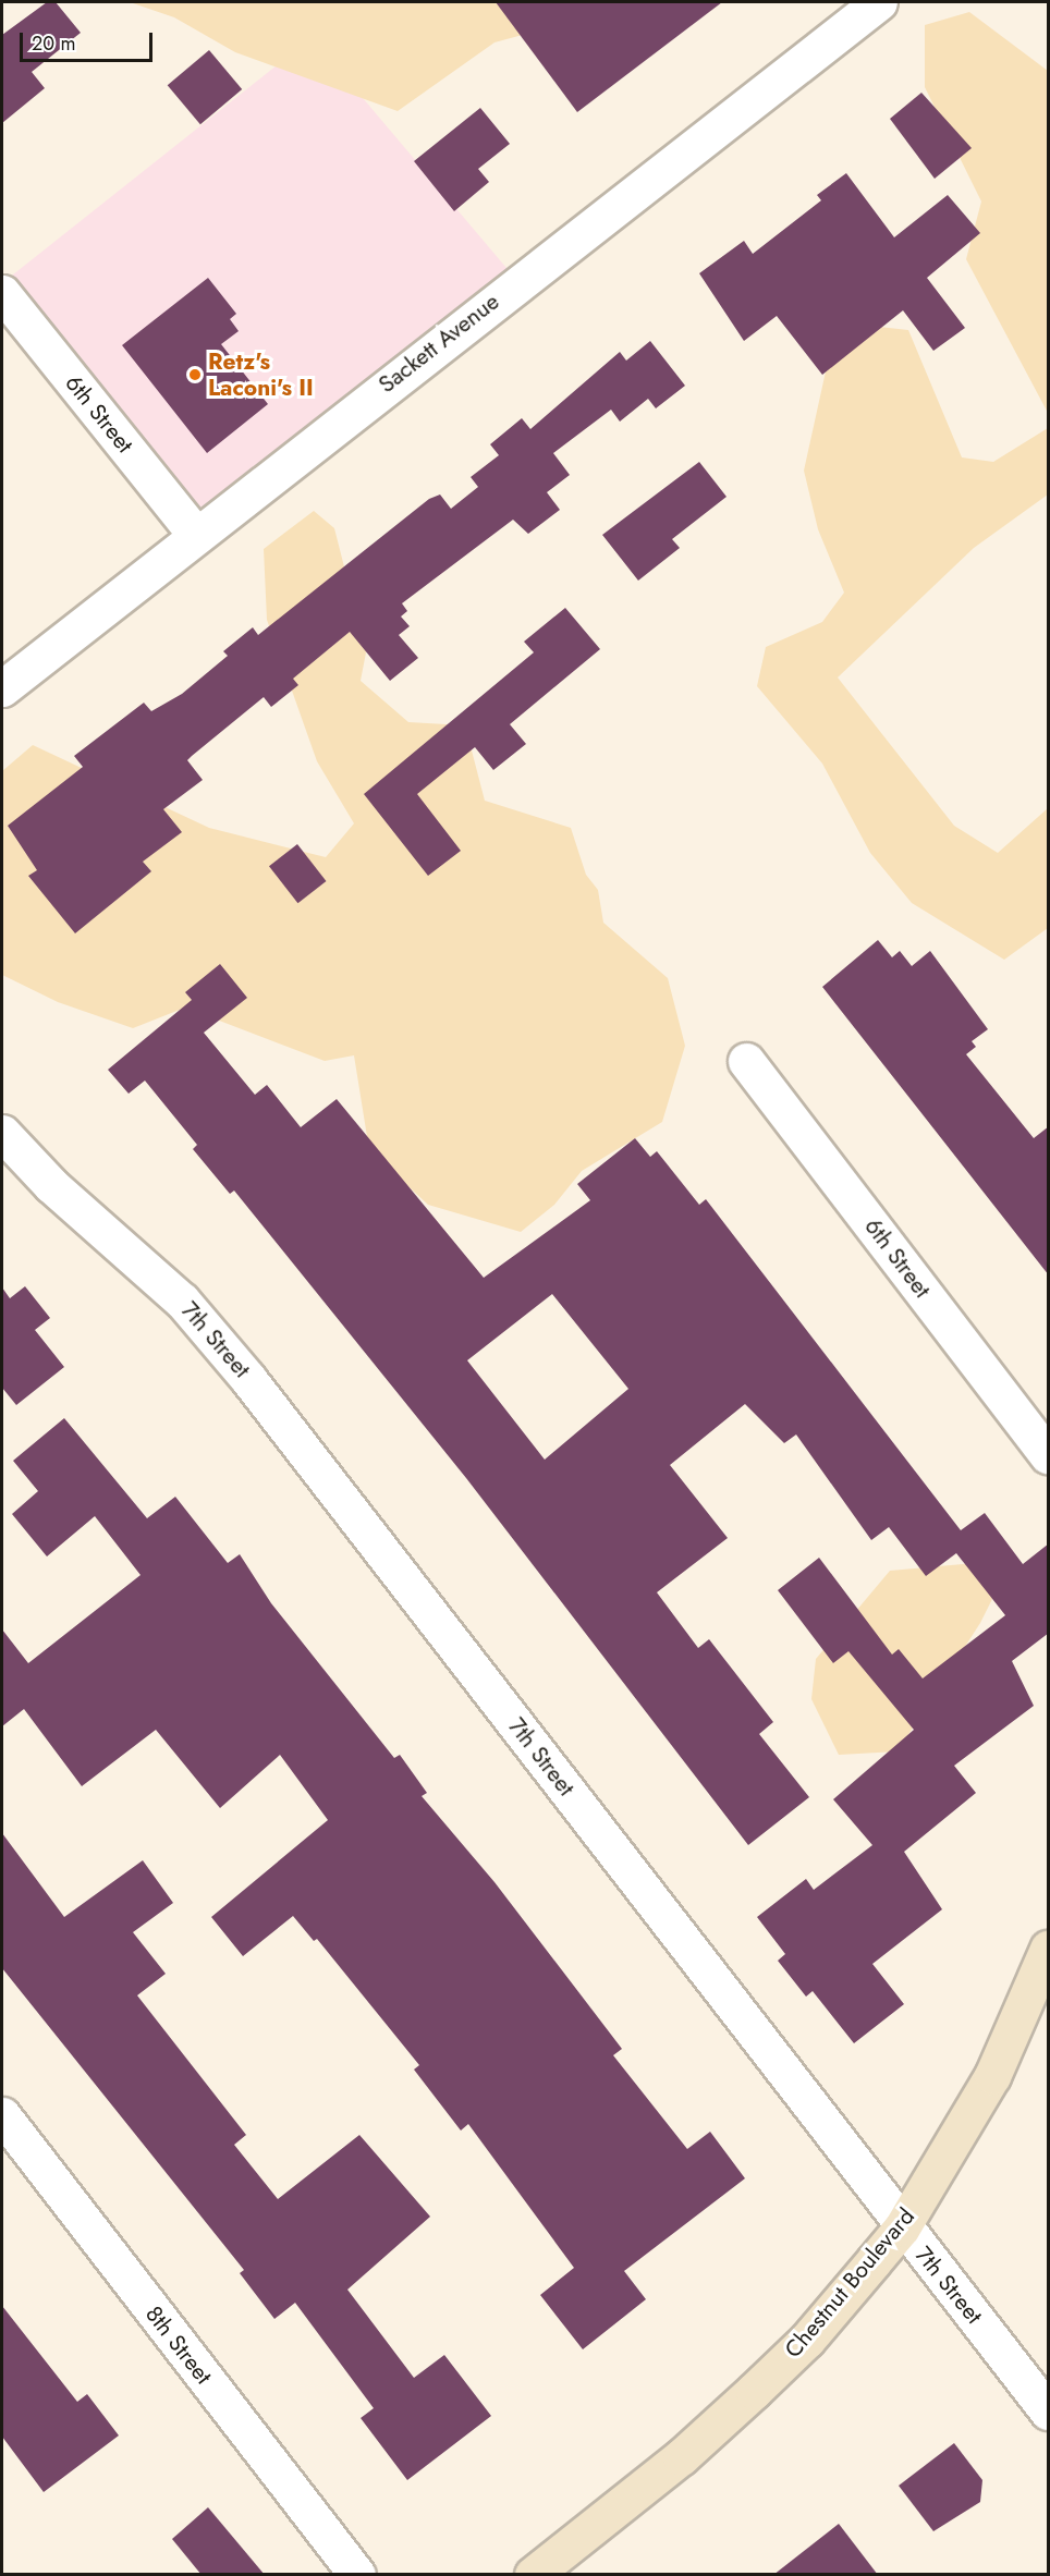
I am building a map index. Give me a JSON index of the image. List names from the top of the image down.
{
  "streets": {
    "street": [
      "Sackett Avenue",
      "6th Street",
      "7th Street",
      "Chestnut Boulevard",
      "8th Street"
    ]
  },
  "crossings": [
    ["Sackett Avenue", "6th Street"],
    ["7th Street", "Chestnut Boulevard"]
  ],
  "places": ["Retz's Laconi's II"],
  "scale_bar": "20 m"
}
